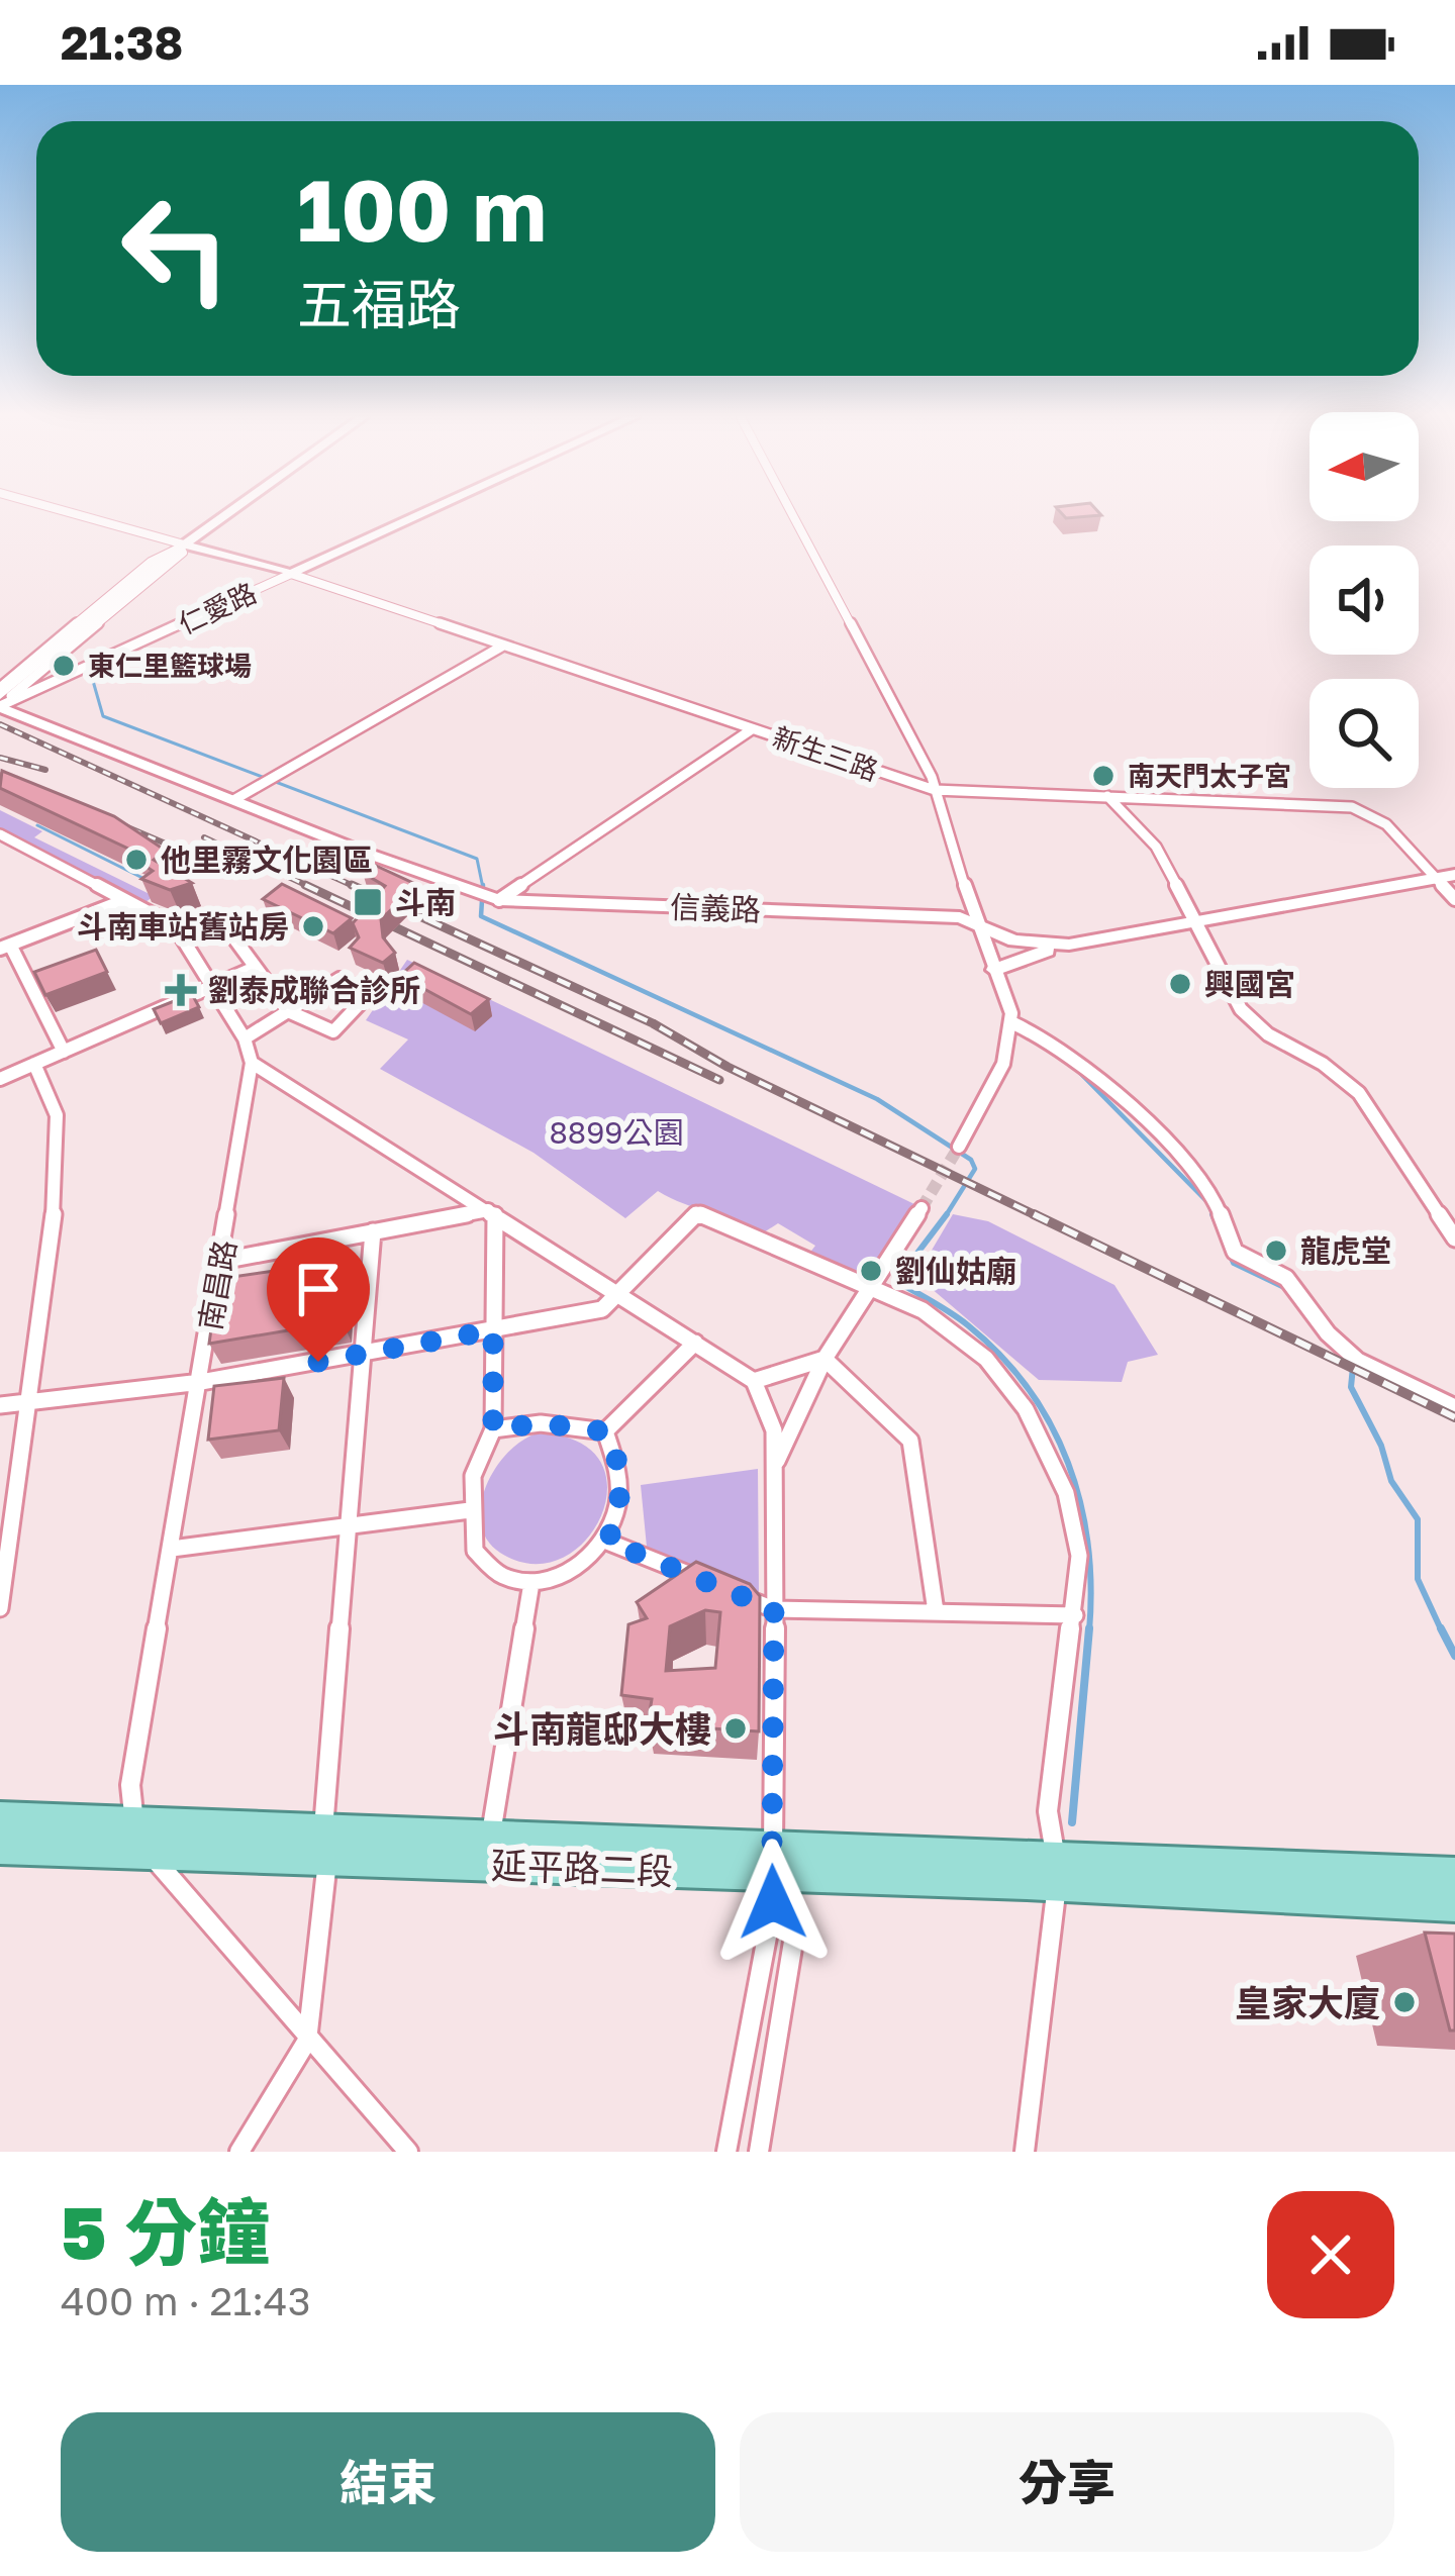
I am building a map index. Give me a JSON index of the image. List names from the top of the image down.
{
  "streets": {
    "main road": ["延平路二段"],
    "street": [
      "仁愛路",
      "新生三路",
      "信義路",
      "南昌路"
    ]
  },
  "crossings": [
    ["仁愛路", "新生三路"],
    ["仁愛路", "信義路"],
    ["新生三路", "信義路"],
    ["南昌路", "延平路二段"]
  ],
  "parks": ["8899公園"],
  "places": {
    "other": [
      "東仁里籃球場",
      "南天門太子宮",
      "他里霧文化園區",
      "斗南車站舊站房",
      "興國宮",
      "龍虎堂",
      "劉仙姑廟",
      "斗南龍邸大樓",
      "皇家大廈"
    ],
    "transit": ["斗南"],
    "health": ["劉泰成聯合診所"]
  },
  "north": "left",
  "page": {
    "status": "21:38",
    "turn": ["100 m", "五福路"],
    "heading": ["5 分鐘", "400 m · 21:43"],
    "buttons": ["結束", "分享"]
  }
}
